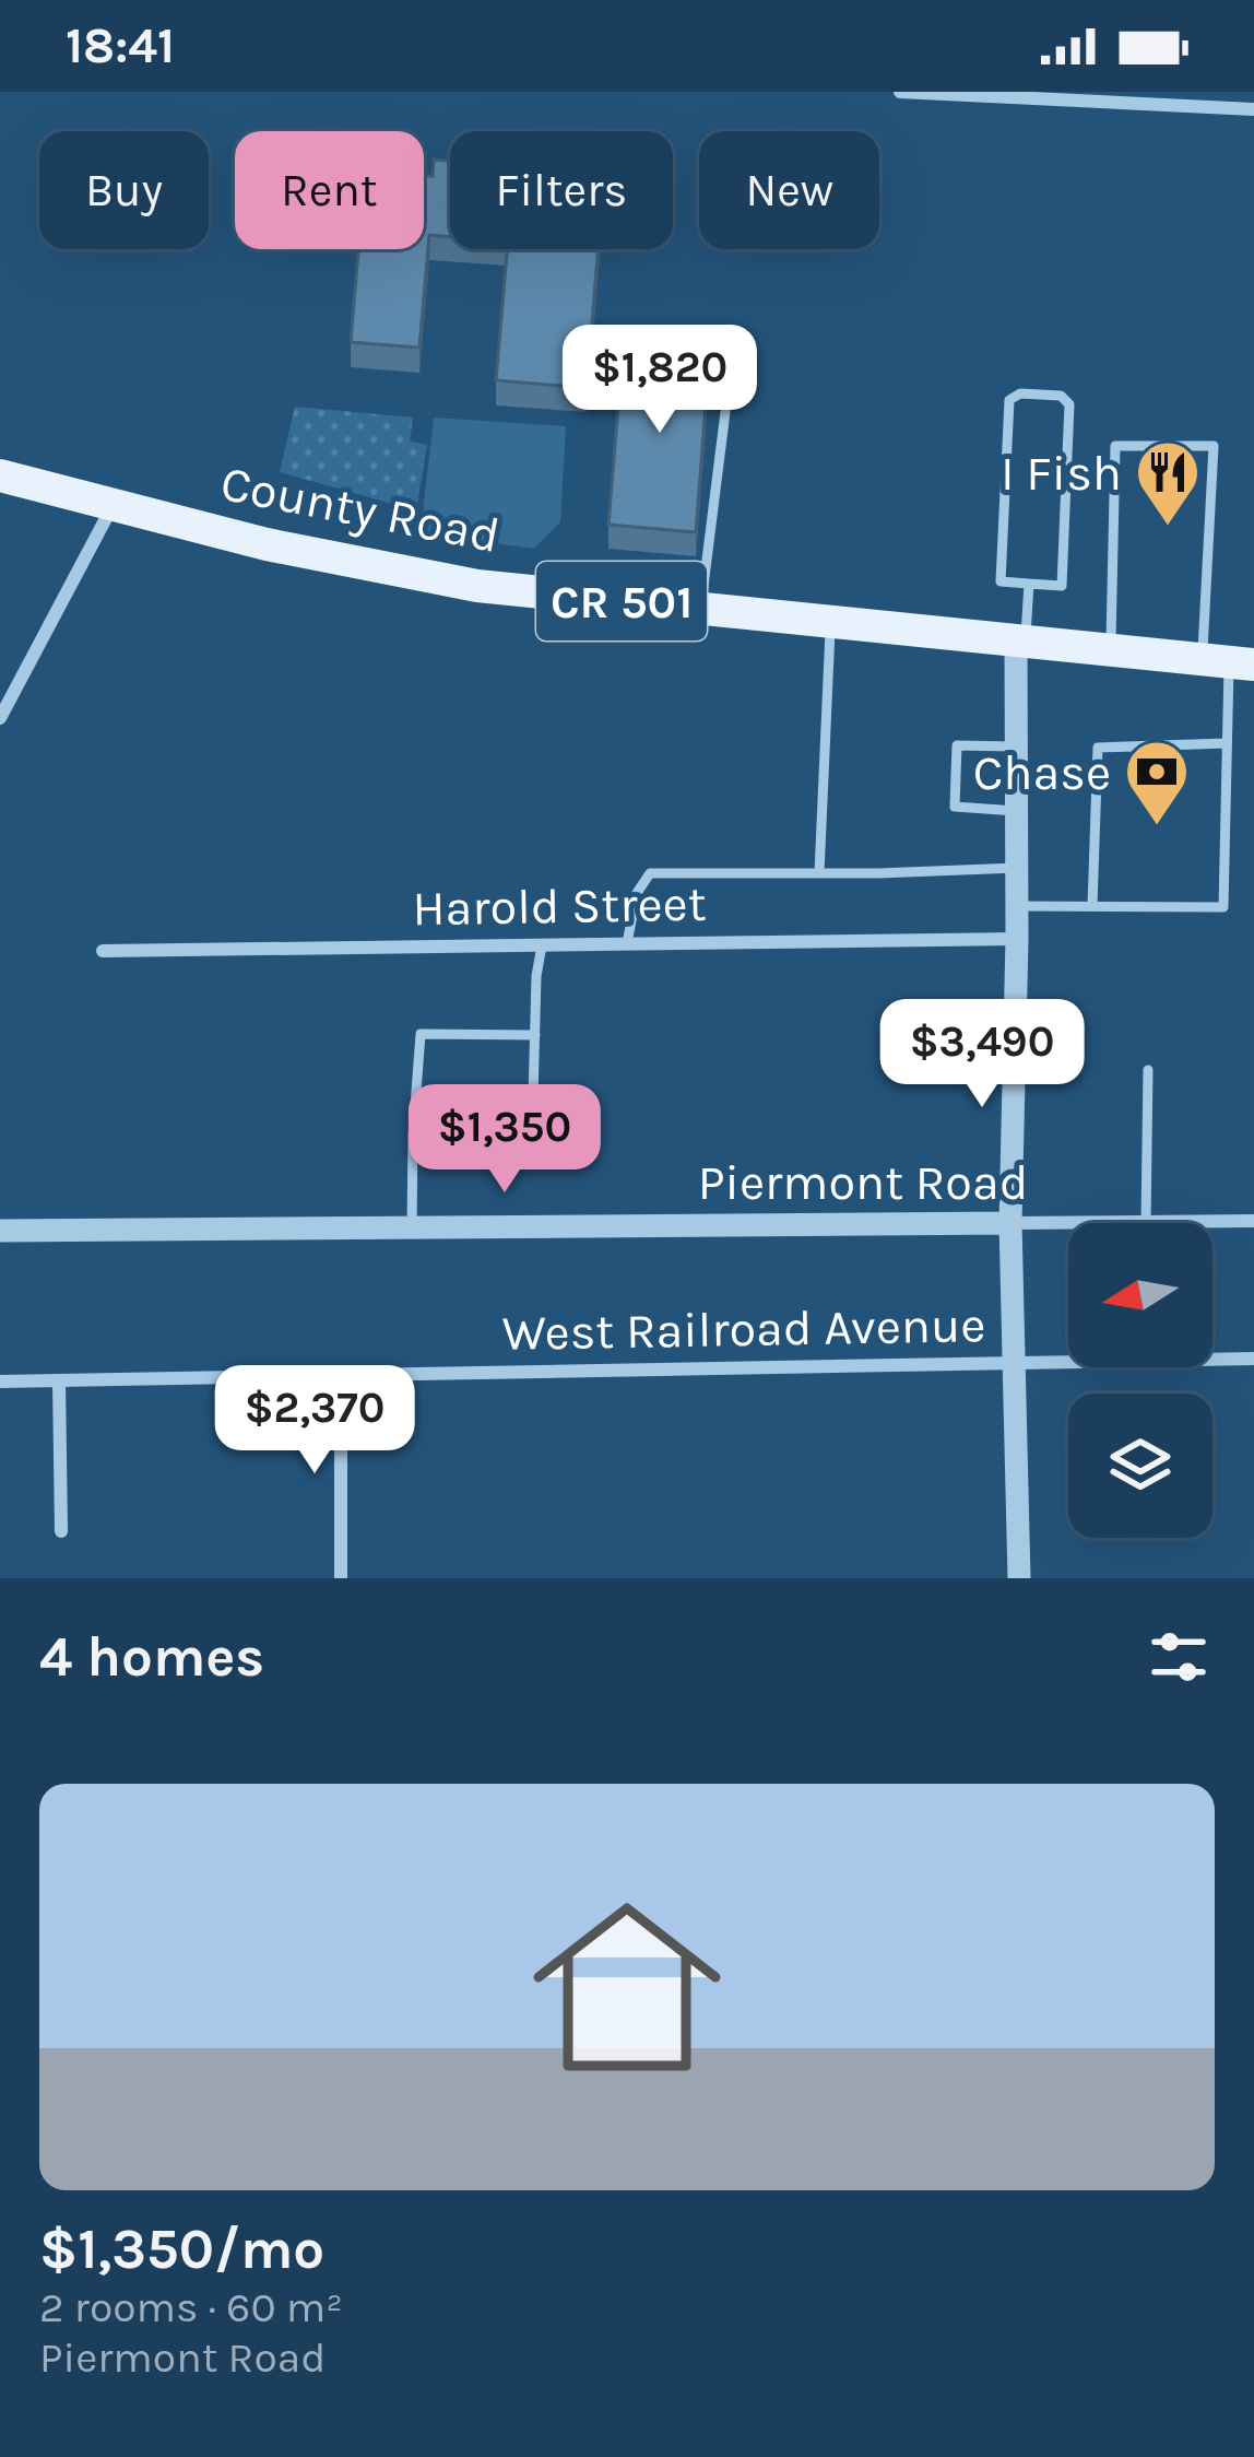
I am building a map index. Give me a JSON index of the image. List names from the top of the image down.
{
  "streets": {
    "main road": ["County Road", "CR 501"],
    "street": ["Harold Street", "Piermont Road", "West Railroad Avenue"]
  },
  "places": {
    "restaurant": ["I Fish"],
    "bank": ["Chase"]
  },
  "north": "left",
  "page": {
    "status": "18:41",
    "chip": [
      "Buy",
      "Rent",
      "Filters",
      "New"
    ],
    "price": [
      "$1,820",
      "$3,490",
      "$1,350",
      "$2,370"
    ],
    "heading": "4 homes",
    "list": [
      {
        "name": "$1,350/mo",
        "note": "2 rooms · 60 m² · Piermont Road"
      }
    ]
  }
}
